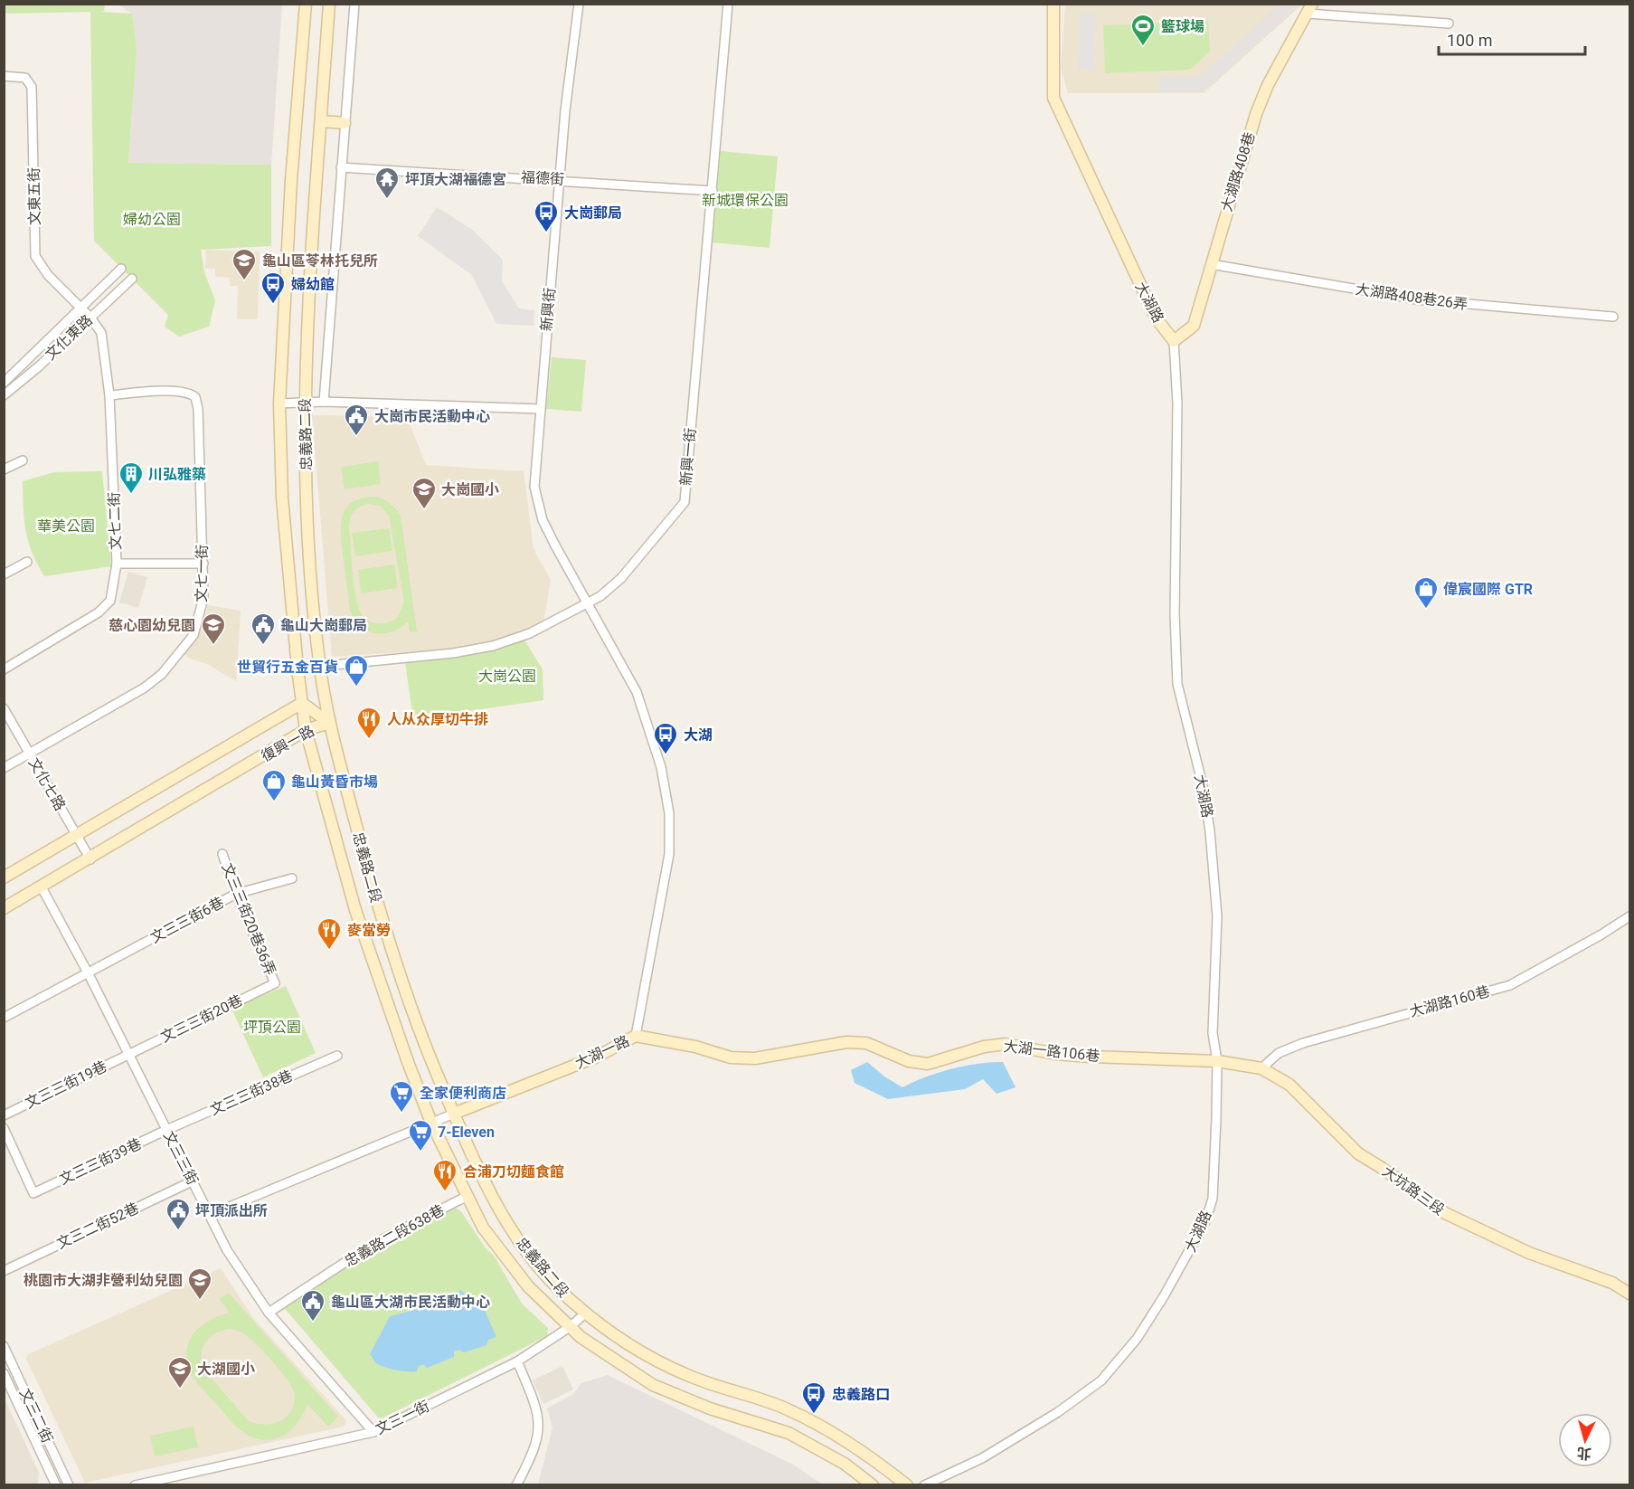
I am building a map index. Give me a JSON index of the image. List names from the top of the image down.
{
  "streets": {
    "street": [
      "大湖路408巷",
      "福德街",
      "文東五街",
      "大湖路408巷26弄",
      "大湖路",
      "新興街",
      "文化東路",
      "忠義路二段",
      "新興一街",
      "文七二街",
      "文七一街",
      "復興一路",
      "文化七路",
      "文三三街20巷36弄",
      "文三三街6巷",
      "大湖路160巷",
      "文三三街20巷",
      "大湖一路106巷",
      "大湖一路",
      "文三三街19巷",
      "文三三街38巷",
      "文三三街",
      "文三三街39巷",
      "大坑路三段",
      "文三二街52巷",
      "忠義路二段638巷",
      "文三二街",
      "文三一街"
    ]
  },
  "crossings": [
    ["大湖路408巷", "大湖路408巷26弄"],
    ["大湖路408巷", "大湖路"],
    ["福德街", "新興街"],
    ["福德街", "新興一街"],
    ["文東五街", "文化東路"],
    ["文東五街", "文七二街"],
    ["大湖路", "大湖一路106巷"],
    ["大湖路", "大坑路三段"],
    ["新興街", "新興一街"],
    ["新興街", "大湖一路"],
    ["文化東路", "文七二街"],
    ["忠義路二段", "新興一街"],
    ["忠義路二段", "復興一路"],
    ["忠義路二段", "大湖一路"],
    ["忠義路二段", "忠義路二段638巷"],
    ["忠義路二段", "文三一街"],
    ["新興一街", "大湖一路"],
    ["文七二街", "文七一街"],
    ["文七一街", "文化七路"],
    ["復興一路", "文化七路"],
    ["復興一路", "文三三街"],
    ["文三三街20巷36弄", "文三三街6巷"],
    ["文三三街20巷36弄", "文三三街20巷"],
    ["文三三街6巷", "文三三街"],
    ["大湖路160巷", "大坑路三段"],
    ["文三三街20巷", "文三三街19巷"],
    ["文三三街20巷", "文三三街"],
    ["大湖一路106巷", "大湖一路"],
    ["大湖一路106巷", "大坑路三段"],
    ["大湖一路", "文三三街"],
    ["文三三街19巷", "文三三街"],
    ["文三三街38巷", "文三三街"],
    ["文三三街38巷", "文三三街39巷"],
    ["文三三街", "文三三街39巷"],
    ["文三三街", "文三二街52巷"],
    ["文三三街", "忠義路二段638巷"],
    ["文三三街", "文三一街"]
  ],
  "parks": [
    "新城環保公園",
    "婦幼公園",
    "華美公園",
    "大崗公園",
    "坪頂公園"
  ],
  "places": {
    "sports": ["籃球場"],
    "temple": ["坪頂大湖福德宮"],
    "bus stop": [
      "大崗郵局",
      "婦幼館",
      "大湖",
      "忠義路口"
    ],
    "school or university": [
      "龜山區苓林托兒所",
      "大崗國小",
      "慈心園幼兒園",
      "桃園市大湖非營利幼兒園",
      "大湖國小"
    ],
    "public building": [
      "大崗市民活動中心",
      "龜山大崗郵局",
      "坪頂派出所",
      "龜山區大湖市民活動中心"
    ],
    "building": ["川弘雅築"],
    "shop": ["偉宸國際 GTR", "世貿行五金百貨", "龜山黃昏市場"],
    "restaurant": ["人从众厚切牛排", "麥當勞", "合浦刀切麵食館"],
    "supermarket": ["全家便利商店", "7-Eleven"]
  },
  "scale_bar": "100 m",
  "north": "bottom"
}
